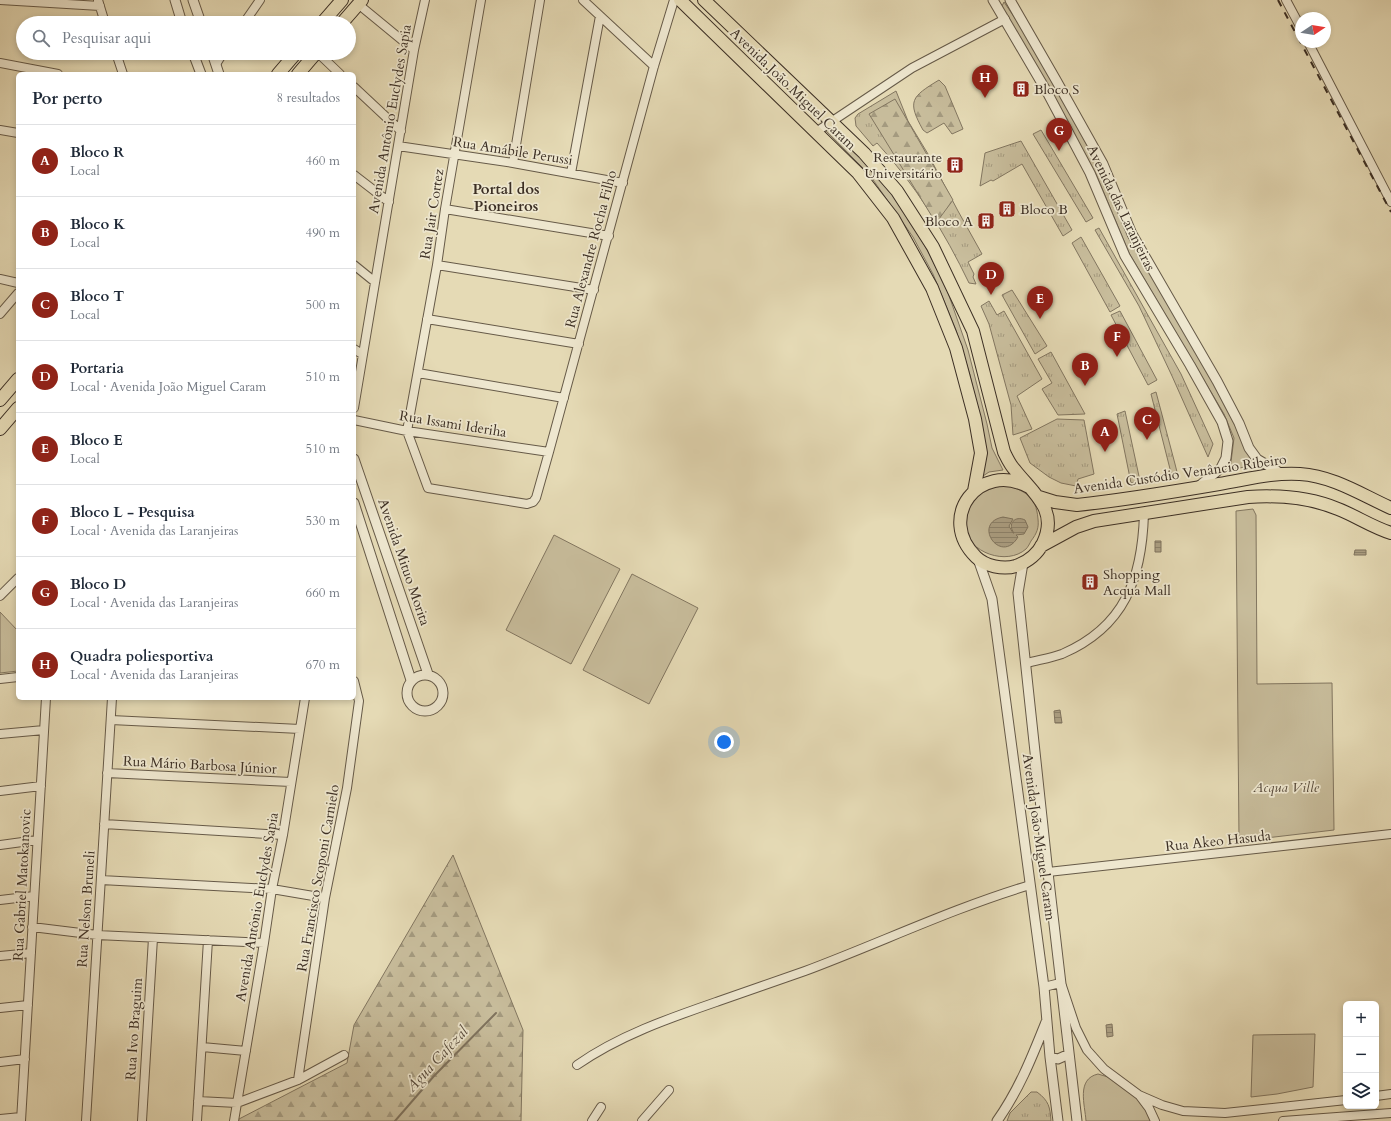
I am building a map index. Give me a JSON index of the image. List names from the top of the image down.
{
  "streets": {
    "main road": ["Avenida João Miguel Caram", "Avenida Custódio Venâncio Ribeiro"],
    "street": [
      "Avenida Antônio Euclydes Sapia",
      "Rua Amábile Perussi",
      "Avenida das Laranjeiras",
      "Rua Jair Cortez",
      "Rua Alexandre Rocha Filho",
      "Rua Issami Ideriha",
      "Avenida Mituo Morita",
      "Rua Mário Barbosa Júnior",
      "Rua Akeo Hasuda",
      "Rua Francisco Scoponi Carnielo",
      "Rua Gabriel Matokanovic",
      "Rua Nelson Bruneli",
      "Rua Ivo Braguim"
    ]
  },
  "crossings": [
    ["Avenida João Miguel Caram", "Avenida Custódio Venâncio Ribeiro"],
    ["Avenida João Miguel Caram", "Rua Akeo Hasuda"],
    ["Avenida Antônio Euclydes Sapia", "Rua Amábile Perussi"],
    ["Avenida Antônio Euclydes Sapia", "Rua Mário Barbosa Júnior"],
    ["Rua Amábile Perussi", "Rua Jair Cortez"],
    ["Rua Amábile Perussi", "Rua Alexandre Rocha Filho"],
    ["Avenida das Laranjeiras", "Avenida Custódio Venâncio Ribeiro"],
    ["Rua Jair Cortez", "Rua Alexandre Rocha Filho"],
    ["Rua Jair Cortez", "Rua Issami Ideriha"],
    ["Rua Alexandre Rocha Filho", "Rua Issami Ideriha"],
    ["Rua Mário Barbosa Júnior", "Rua Nelson Bruneli"]
  ],
  "districts": ["Portal dos Pioneiros"],
  "water": ["Água Cafezal"],
  "parks": ["Acqua Ville"],
  "places": {
    "building": [
      "Bloco S",
      "Restaurante Universitário",
      "Bloco B",
      "Bloco A",
      "Shopping Acqua Mall"
    ]
  },
  "north": "right",
  "page": {
    "search": "Pesquisar aqui",
    "pins": [
      "H",
      "G",
      "D",
      "E",
      "F",
      "B",
      "C",
      "A"
    ],
    "heading": ["Por perto", "8 resultados"],
    "list": [
      {
        "mark": "A",
        "name": "Bloco R",
        "note": "Local",
        "value": "460 m"
      },
      {
        "mark": "B",
        "name": "Bloco K",
        "note": "Local",
        "value": "490 m"
      },
      {
        "mark": "C",
        "name": "Bloco T",
        "note": "Local",
        "value": "500 m"
      },
      {
        "mark": "D",
        "name": "Portaria",
        "note": "Local · Avenida João Miguel Caram",
        "value": "510 m"
      },
      {
        "mark": "E",
        "name": "Bloco E",
        "note": "Local",
        "value": "510 m"
      },
      {
        "mark": "F",
        "name": "Bloco L - Pesquisa",
        "note": "Local · Avenida das Laranjeiras",
        "value": "530 m"
      },
      {
        "mark": "G",
        "name": "Bloco D",
        "note": "Local · Avenida das Laranjeiras",
        "value": "660 m"
      },
      {
        "mark": "H",
        "name": "Quadra poliesportiva",
        "note": "Local · Avenida das Laranjeiras",
        "value": "670 m"
      }
    ],
    "map_buttons": ["+", "−"]
  }
}
